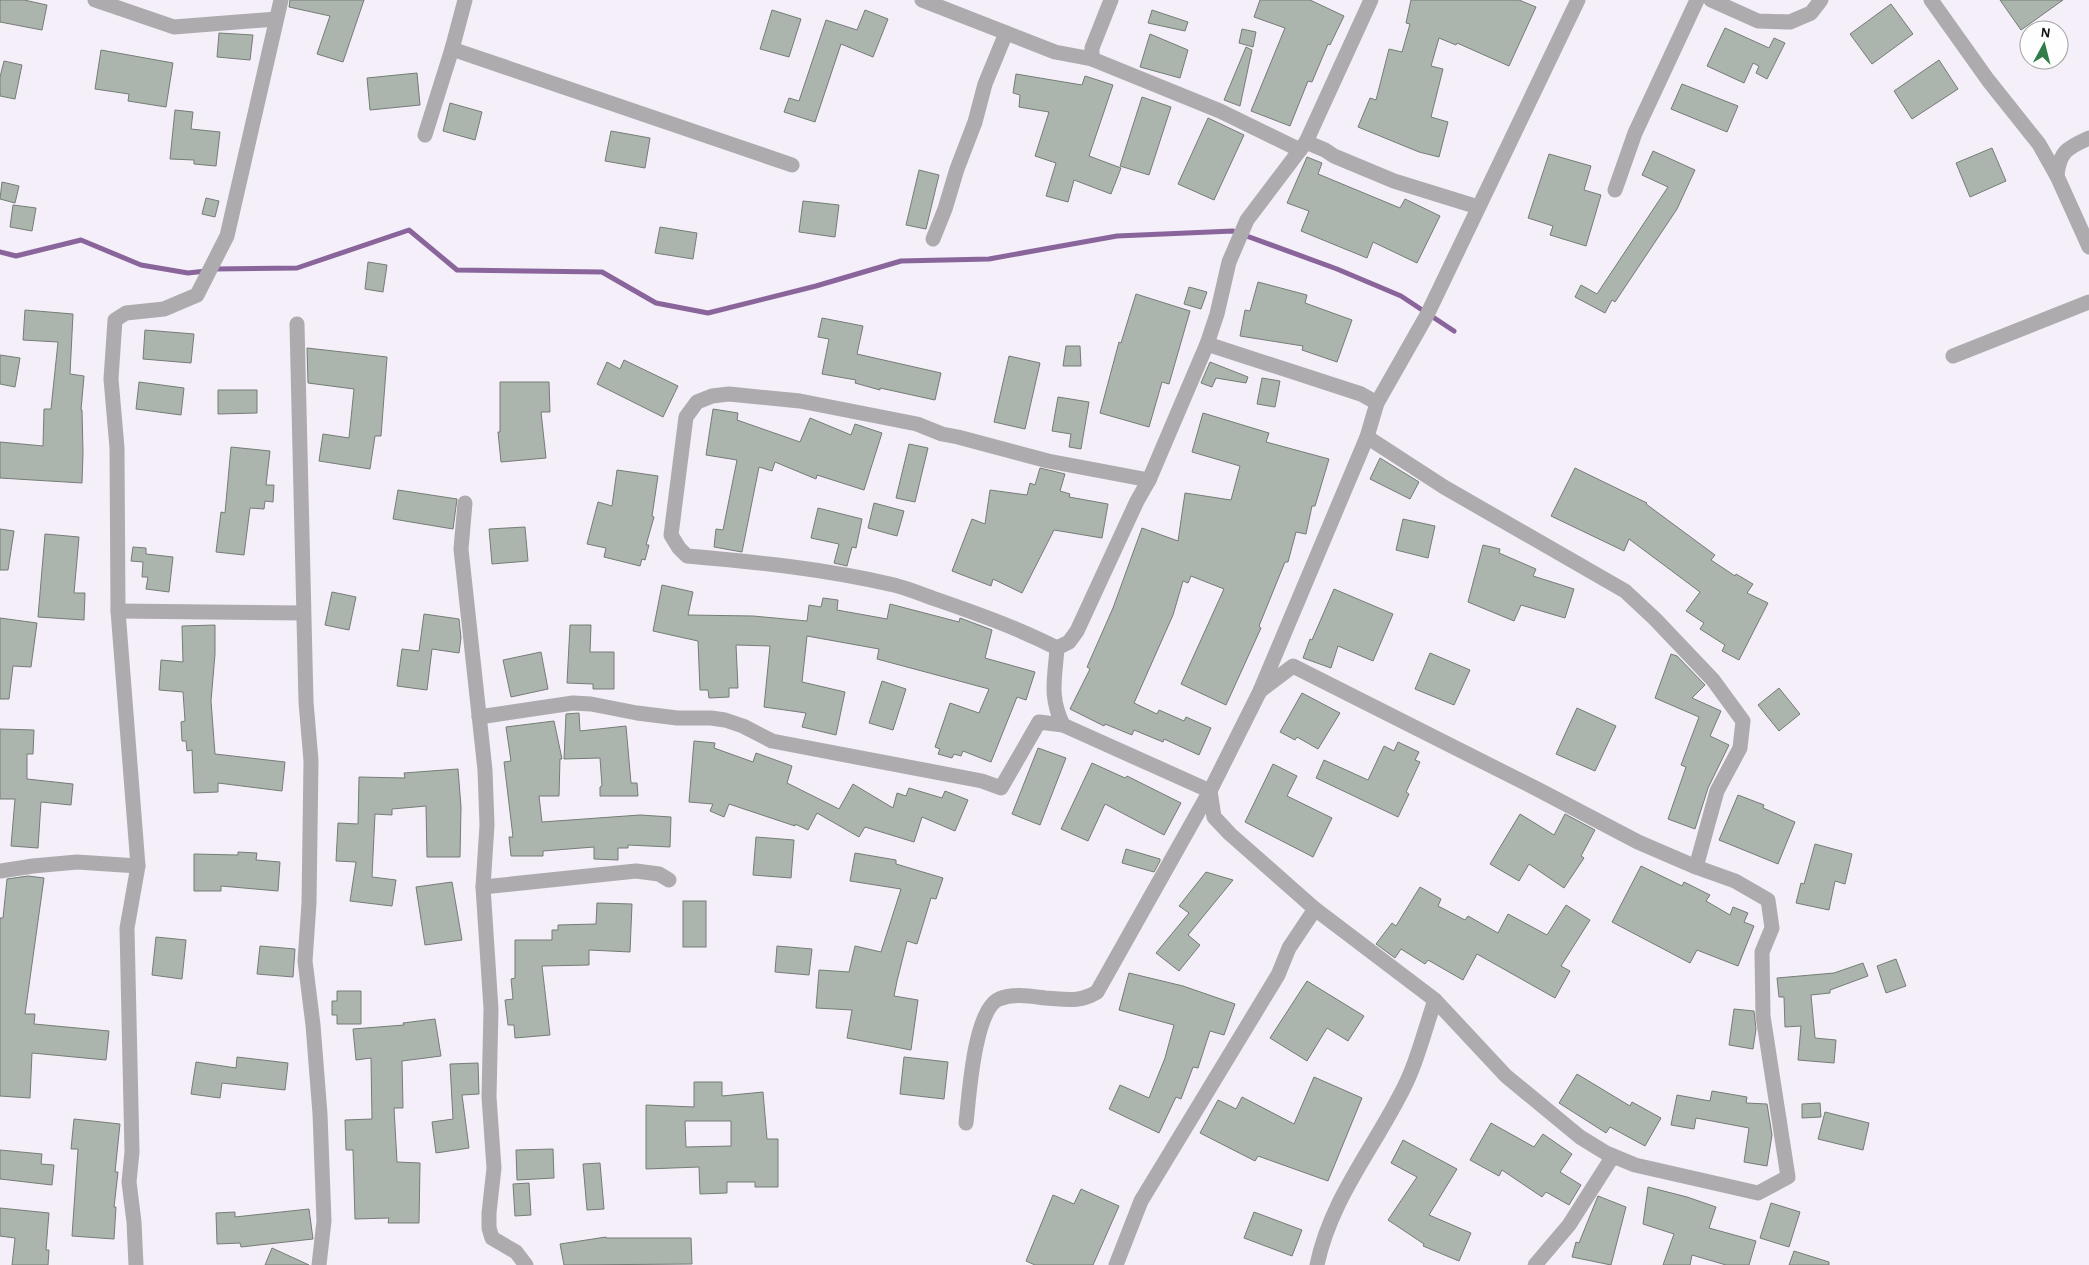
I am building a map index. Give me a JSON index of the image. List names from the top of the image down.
{
  "north": "top"
}
